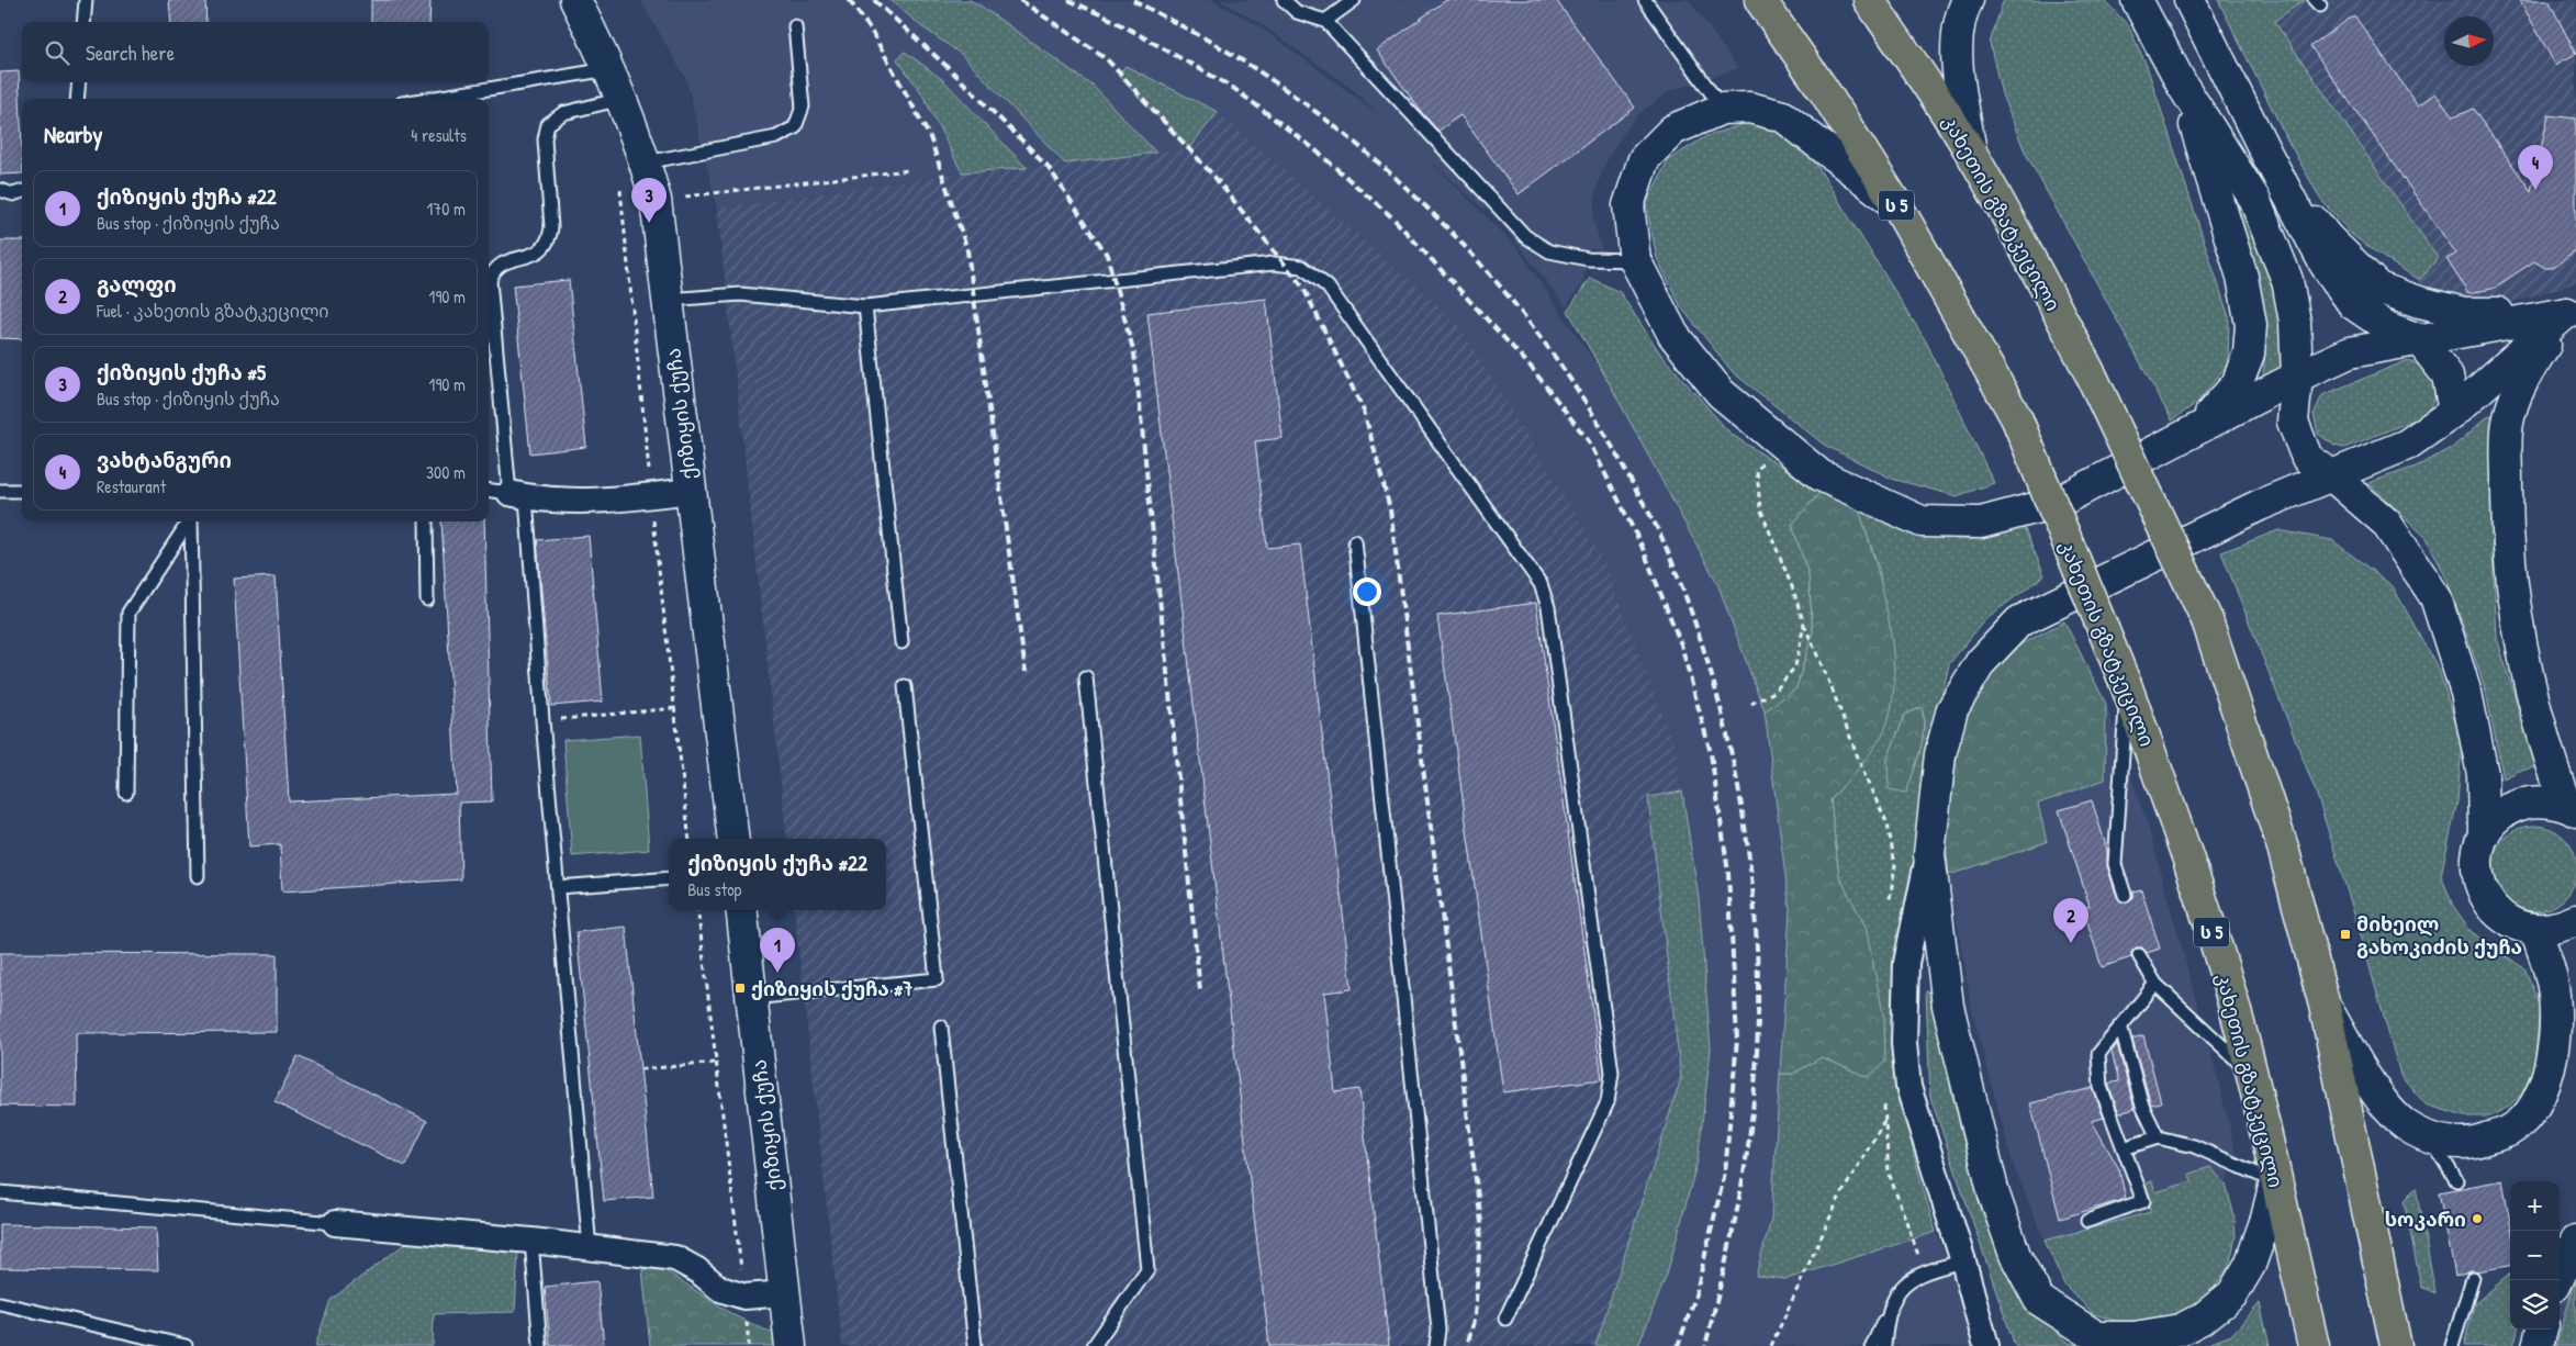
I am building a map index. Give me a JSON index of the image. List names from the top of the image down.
{
  "streets": {
    "highway": ["ს 5", "კახეთის გზატკეცილი"],
    "main road": ["ქიზიყის ქუჩა"]
  },
  "places": {
    "transit": ["მიხეილ გახოკიძის ქუჩა", "ქიზიყის ქუჩა #7"],
    "other": ["სოკარი"]
  },
  "north": "right",
  "page": {
    "search": "Search here",
    "heading": ["Nearby", "4 results"],
    "pins": [
      "4",
      "3",
      "2",
      "1"
    ],
    "list": [
      {
        "mark": "1",
        "name": "ქიზიყის ქუჩა #22",
        "note": "Bus stop · ქიზიყის ქუჩა",
        "value": "170 m"
      },
      {
        "mark": "2",
        "name": "გალფი",
        "note": "Fuel · კახეთის გზატკეცილი",
        "value": "190 m"
      },
      {
        "mark": "3",
        "name": "ქიზიყის ქუჩა #5",
        "note": "Bus stop · ქიზიყის ქუჩა",
        "value": "190 m"
      },
      {
        "mark": "4",
        "name": "ვახტანგური",
        "note": "Restaurant",
        "value": "300 m"
      }
    ],
    "popup": ["ქიზიყის ქუჩა #22", "Bus stop"],
    "map_buttons": ["+", "−"]
  }
}
